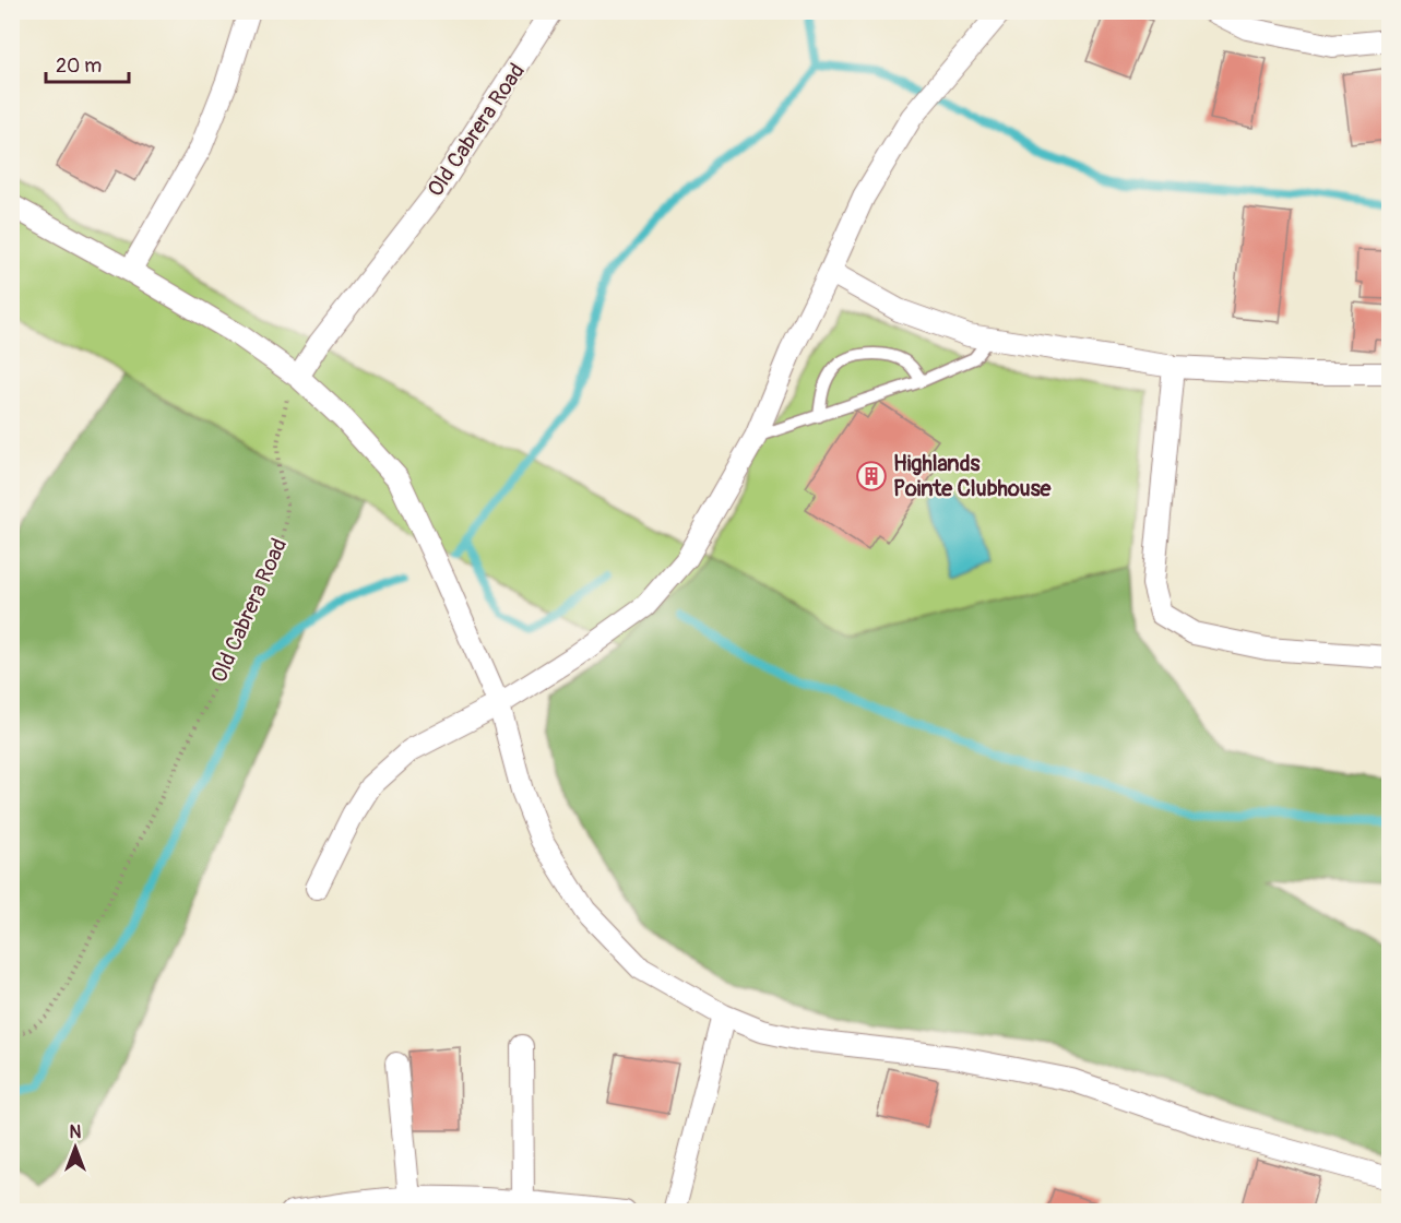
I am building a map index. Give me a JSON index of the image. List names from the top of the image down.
{
  "streets": {
    "street": ["Old Cabrera Road"]
  },
  "places": {
    "building": ["Highlands Pointe Clubhouse"]
  },
  "scale_bar": "20 m",
  "north": "top"
}
